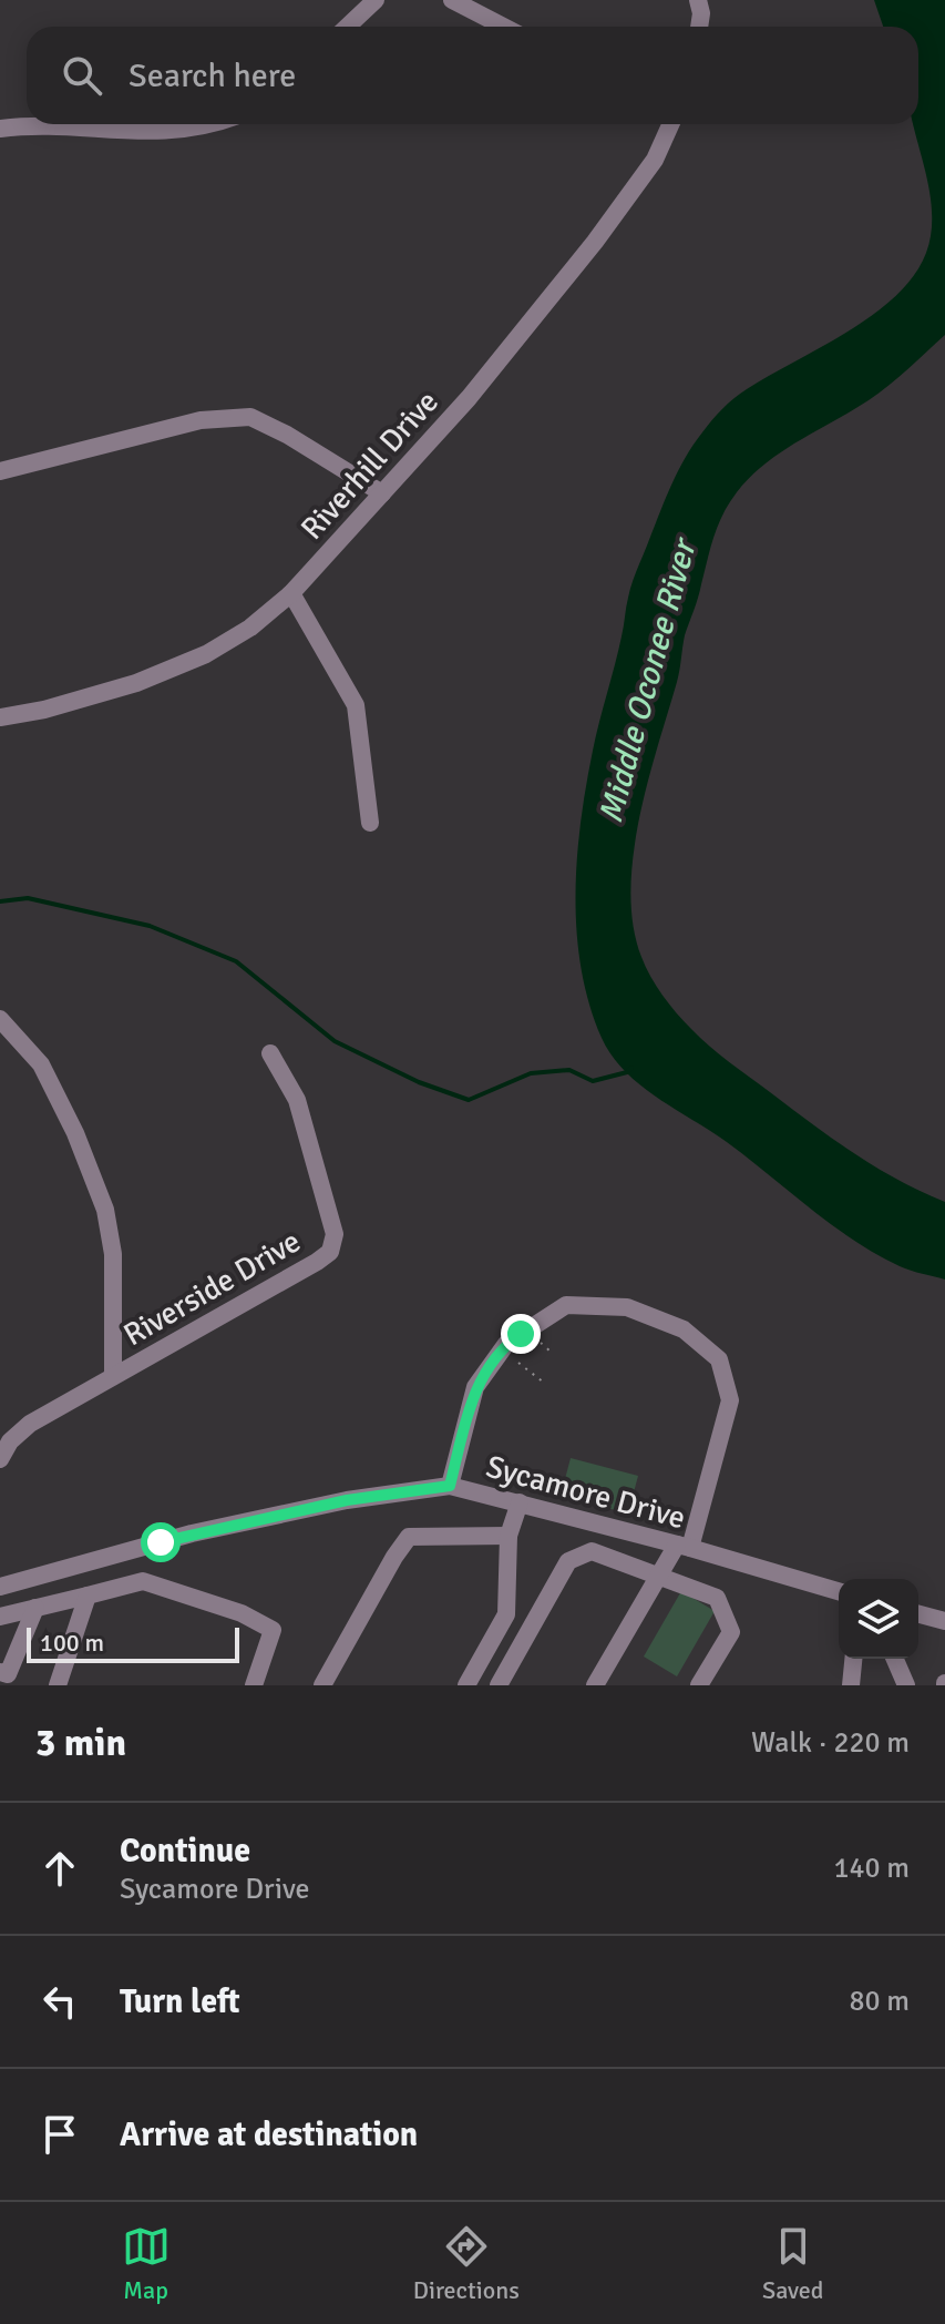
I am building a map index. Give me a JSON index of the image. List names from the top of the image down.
{
  "streets": {
    "street": ["Riverhill Drive", "Riverside Drive", "Sycamore Drive"]
  },
  "water": ["Middle Oconee River"],
  "scale_bar": "100 m",
  "page": {
    "search": "Search here",
    "scale": "100 m",
    "heading": ["3 min", "Walk · 220 m"],
    "list": [
      ["Continue", "Sycamore Drive", "140 m"],
      ["Turn left", "80 m"],
      "Arrive at destination"
    ],
    "nav": ["Map", "Directions", "Saved"]
  }
}
